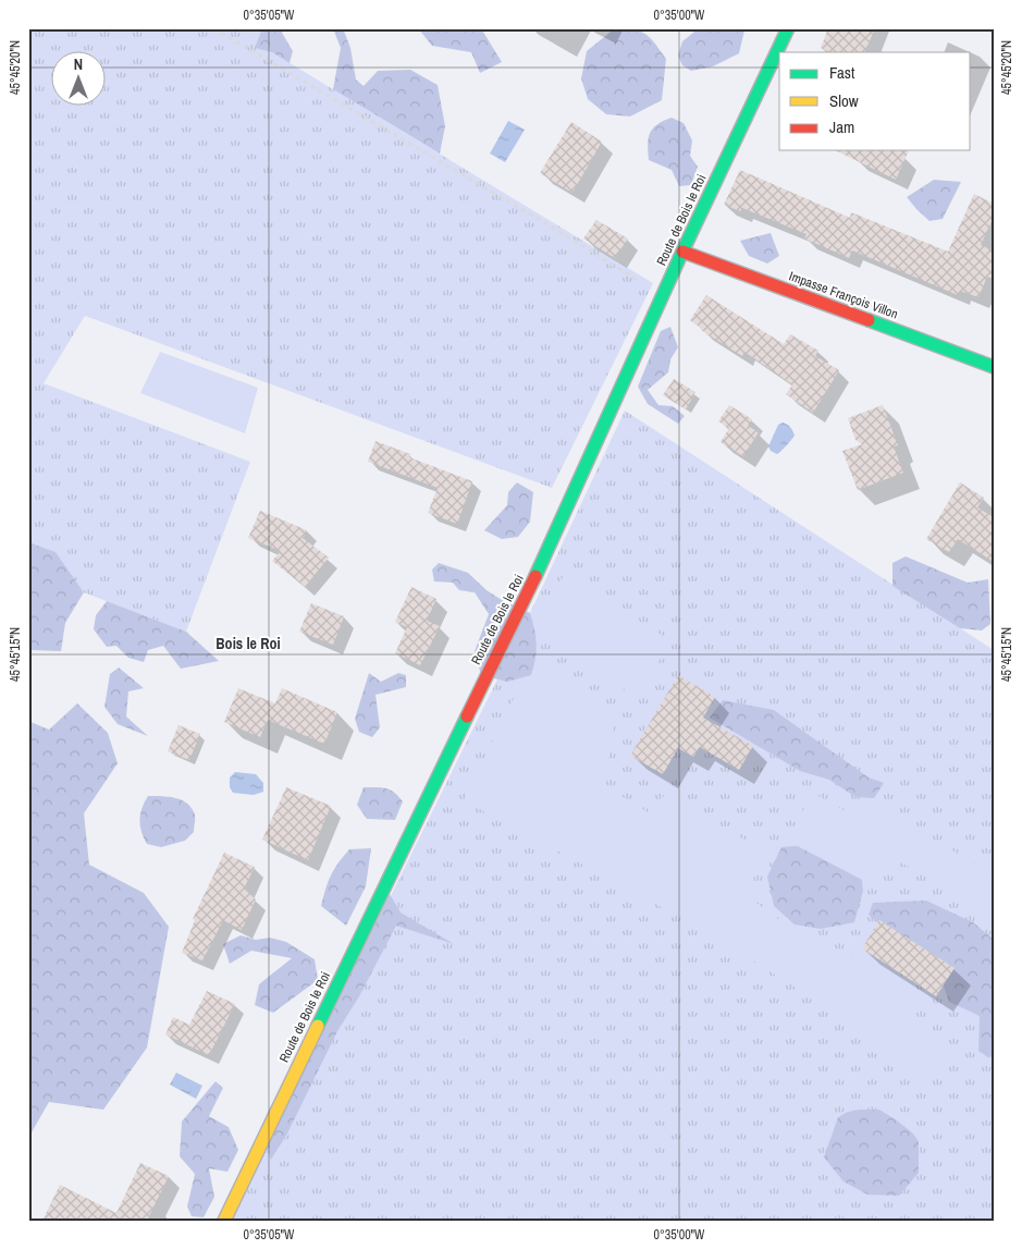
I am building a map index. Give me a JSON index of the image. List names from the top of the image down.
{
  "streets": {
    "street": ["Route de Bois le Roi", "Impasse François Villon"]
  },
  "crossings": [
    ["Route de Bois le Roi", "Impasse François Villon"]
  ],
  "districts": ["Bois le Roi"],
  "legend": ["Fast", "Slow", "Jam"],
  "north": "top",
  "coordinates": [
    "0°35'05\"W",
    "0°35'00\"W",
    "45°45'20\"N",
    "45°45'15\"N"
  ]
}
